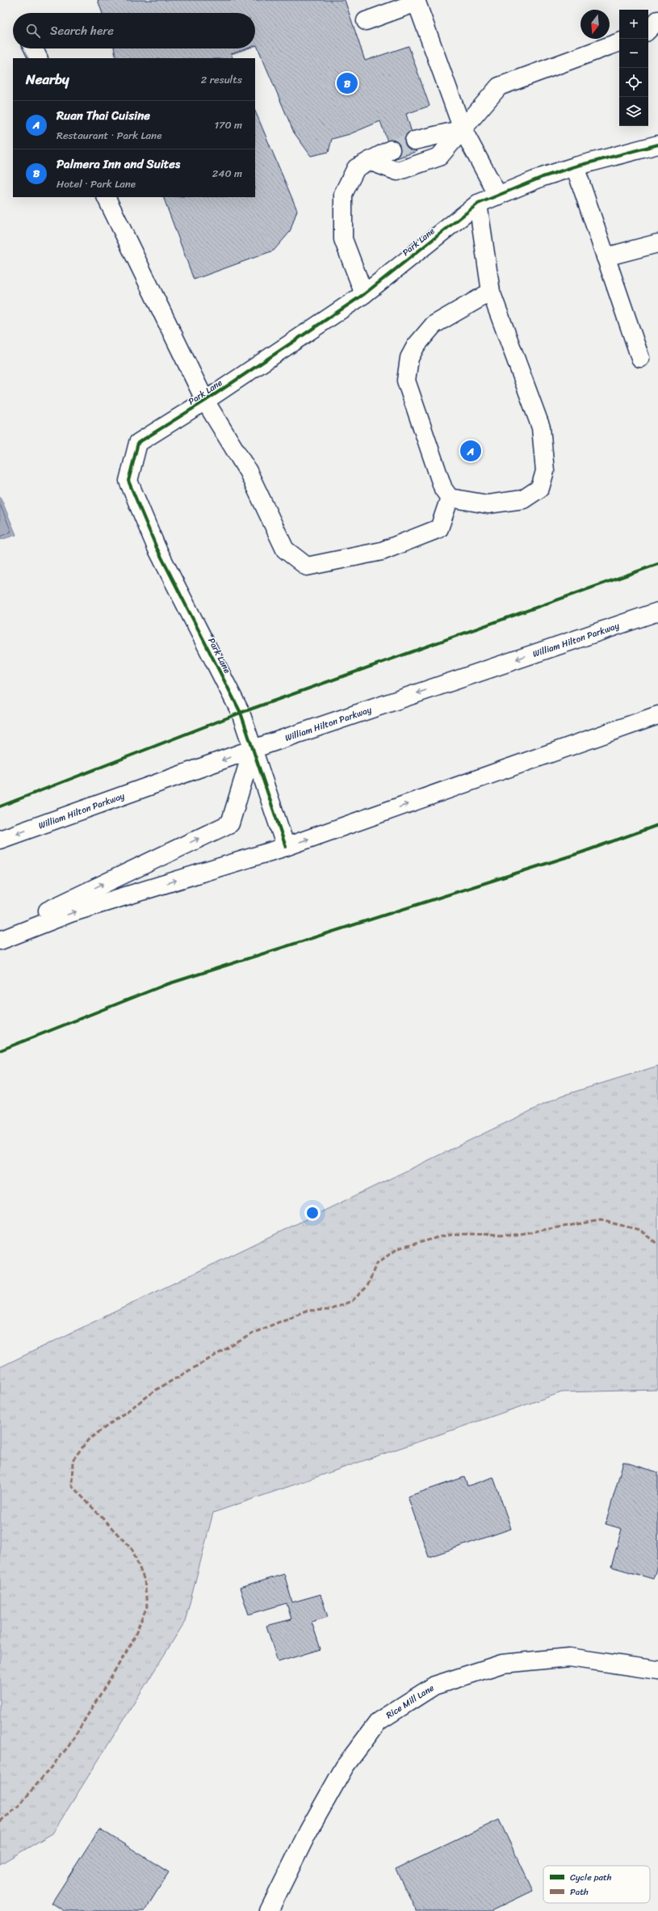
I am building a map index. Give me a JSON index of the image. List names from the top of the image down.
{
  "streets": {
    "main road": ["Park Lane", "William Hilton Parkway", "Rice Mill Lane"]
  },
  "crossings": [
    ["Park Lane", "William Hilton Parkway"]
  ],
  "legend": ["Cycle path", "Path"],
  "north": "bottom",
  "page": {
    "map_buttons": ["+", "−"],
    "search": "Search here",
    "heading": ["Nearby", "2 results"],
    "pins": ["B", "A"],
    "list": [
      {
        "mark": "A",
        "name": "Ruan Thai Cuisine",
        "note": "Restaurant · Park Lane",
        "value": "170 m"
      },
      {
        "mark": "B",
        "name": "Palmera Inn and Suites",
        "note": "Hotel · Park Lane",
        "value": "240 m"
      }
    ]
  }
}
